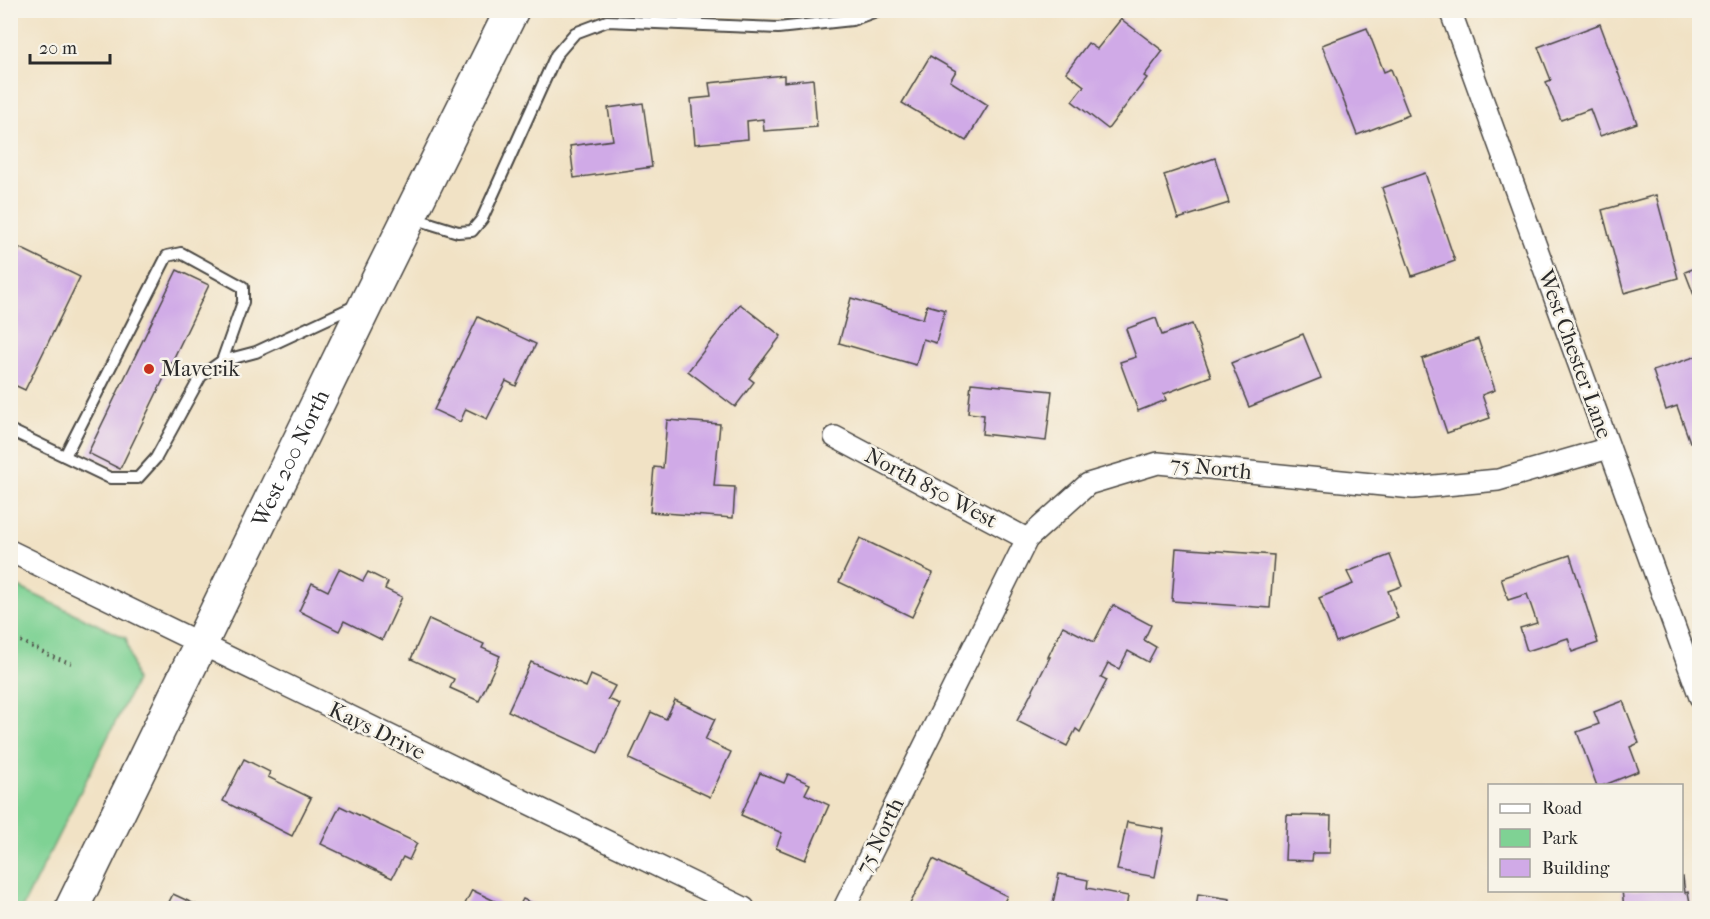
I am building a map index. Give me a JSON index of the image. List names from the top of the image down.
{
  "streets": {
    "main road": ["West 200 North"],
    "street": [
      "West Chester Lane",
      "75 North",
      "North 850 West",
      "Kays Drive"
    ]
  },
  "crossings": [
    ["West Chester Lane", "75 North"],
    ["West 200 North", "Kays Drive"],
    ["75 North", "North 850 West"]
  ],
  "places": ["Maverik"],
  "legend": ["Road", "Park", "Building"],
  "scale_bar": "20 m"
}
